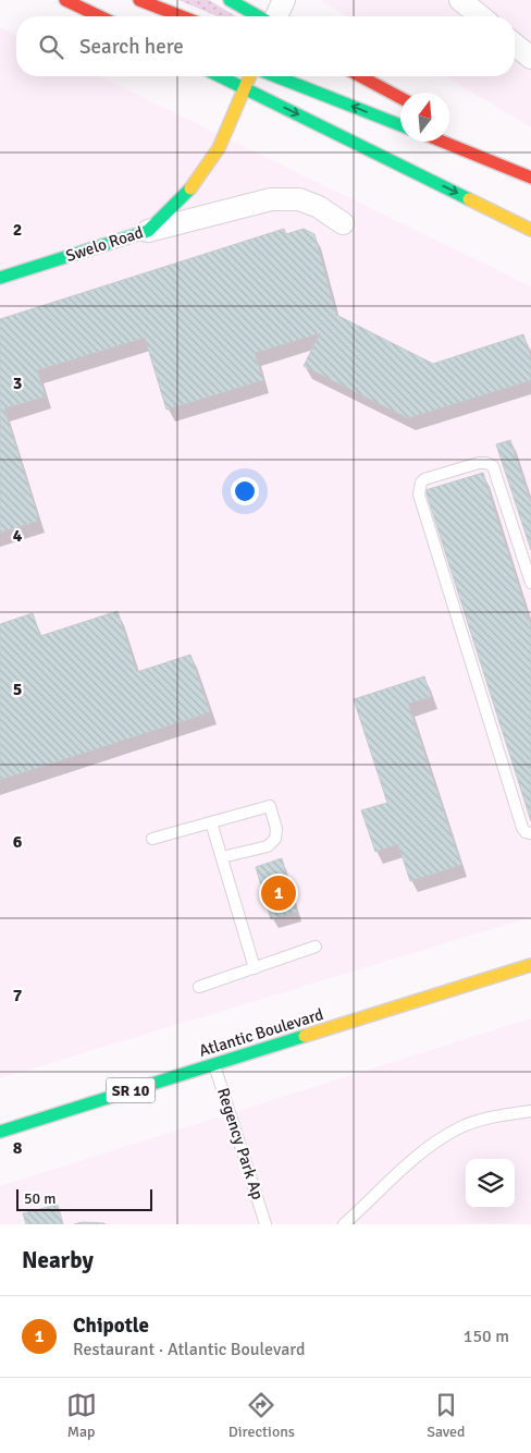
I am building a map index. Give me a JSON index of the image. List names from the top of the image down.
{
  "streets": {
    "main road": ["Swelo Road", "Atlantic Boulevard", "SR 10"],
    "lane": ["Regency Park Ap"]
  },
  "crossings": [
    ["Atlantic Boulevard", "Regency Park Ap"]
  ],
  "scale_bar": "50 m",
  "north": "top",
  "page": {
    "search": "Search here",
    "pins": "1",
    "scale": "50 m",
    "heading": "Nearby",
    "list": [
      {
        "mark": "1",
        "name": "Chipotle",
        "note": "Restaurant · Atlantic Boulevard",
        "value": "150 m"
      }
    ],
    "nav": ["Map", "Directions", "Saved"]
  },
  "grid": {
    "rows": [
      "2",
      "3",
      "4",
      "5",
      "6",
      "7",
      "8"
    ]
  }
}
